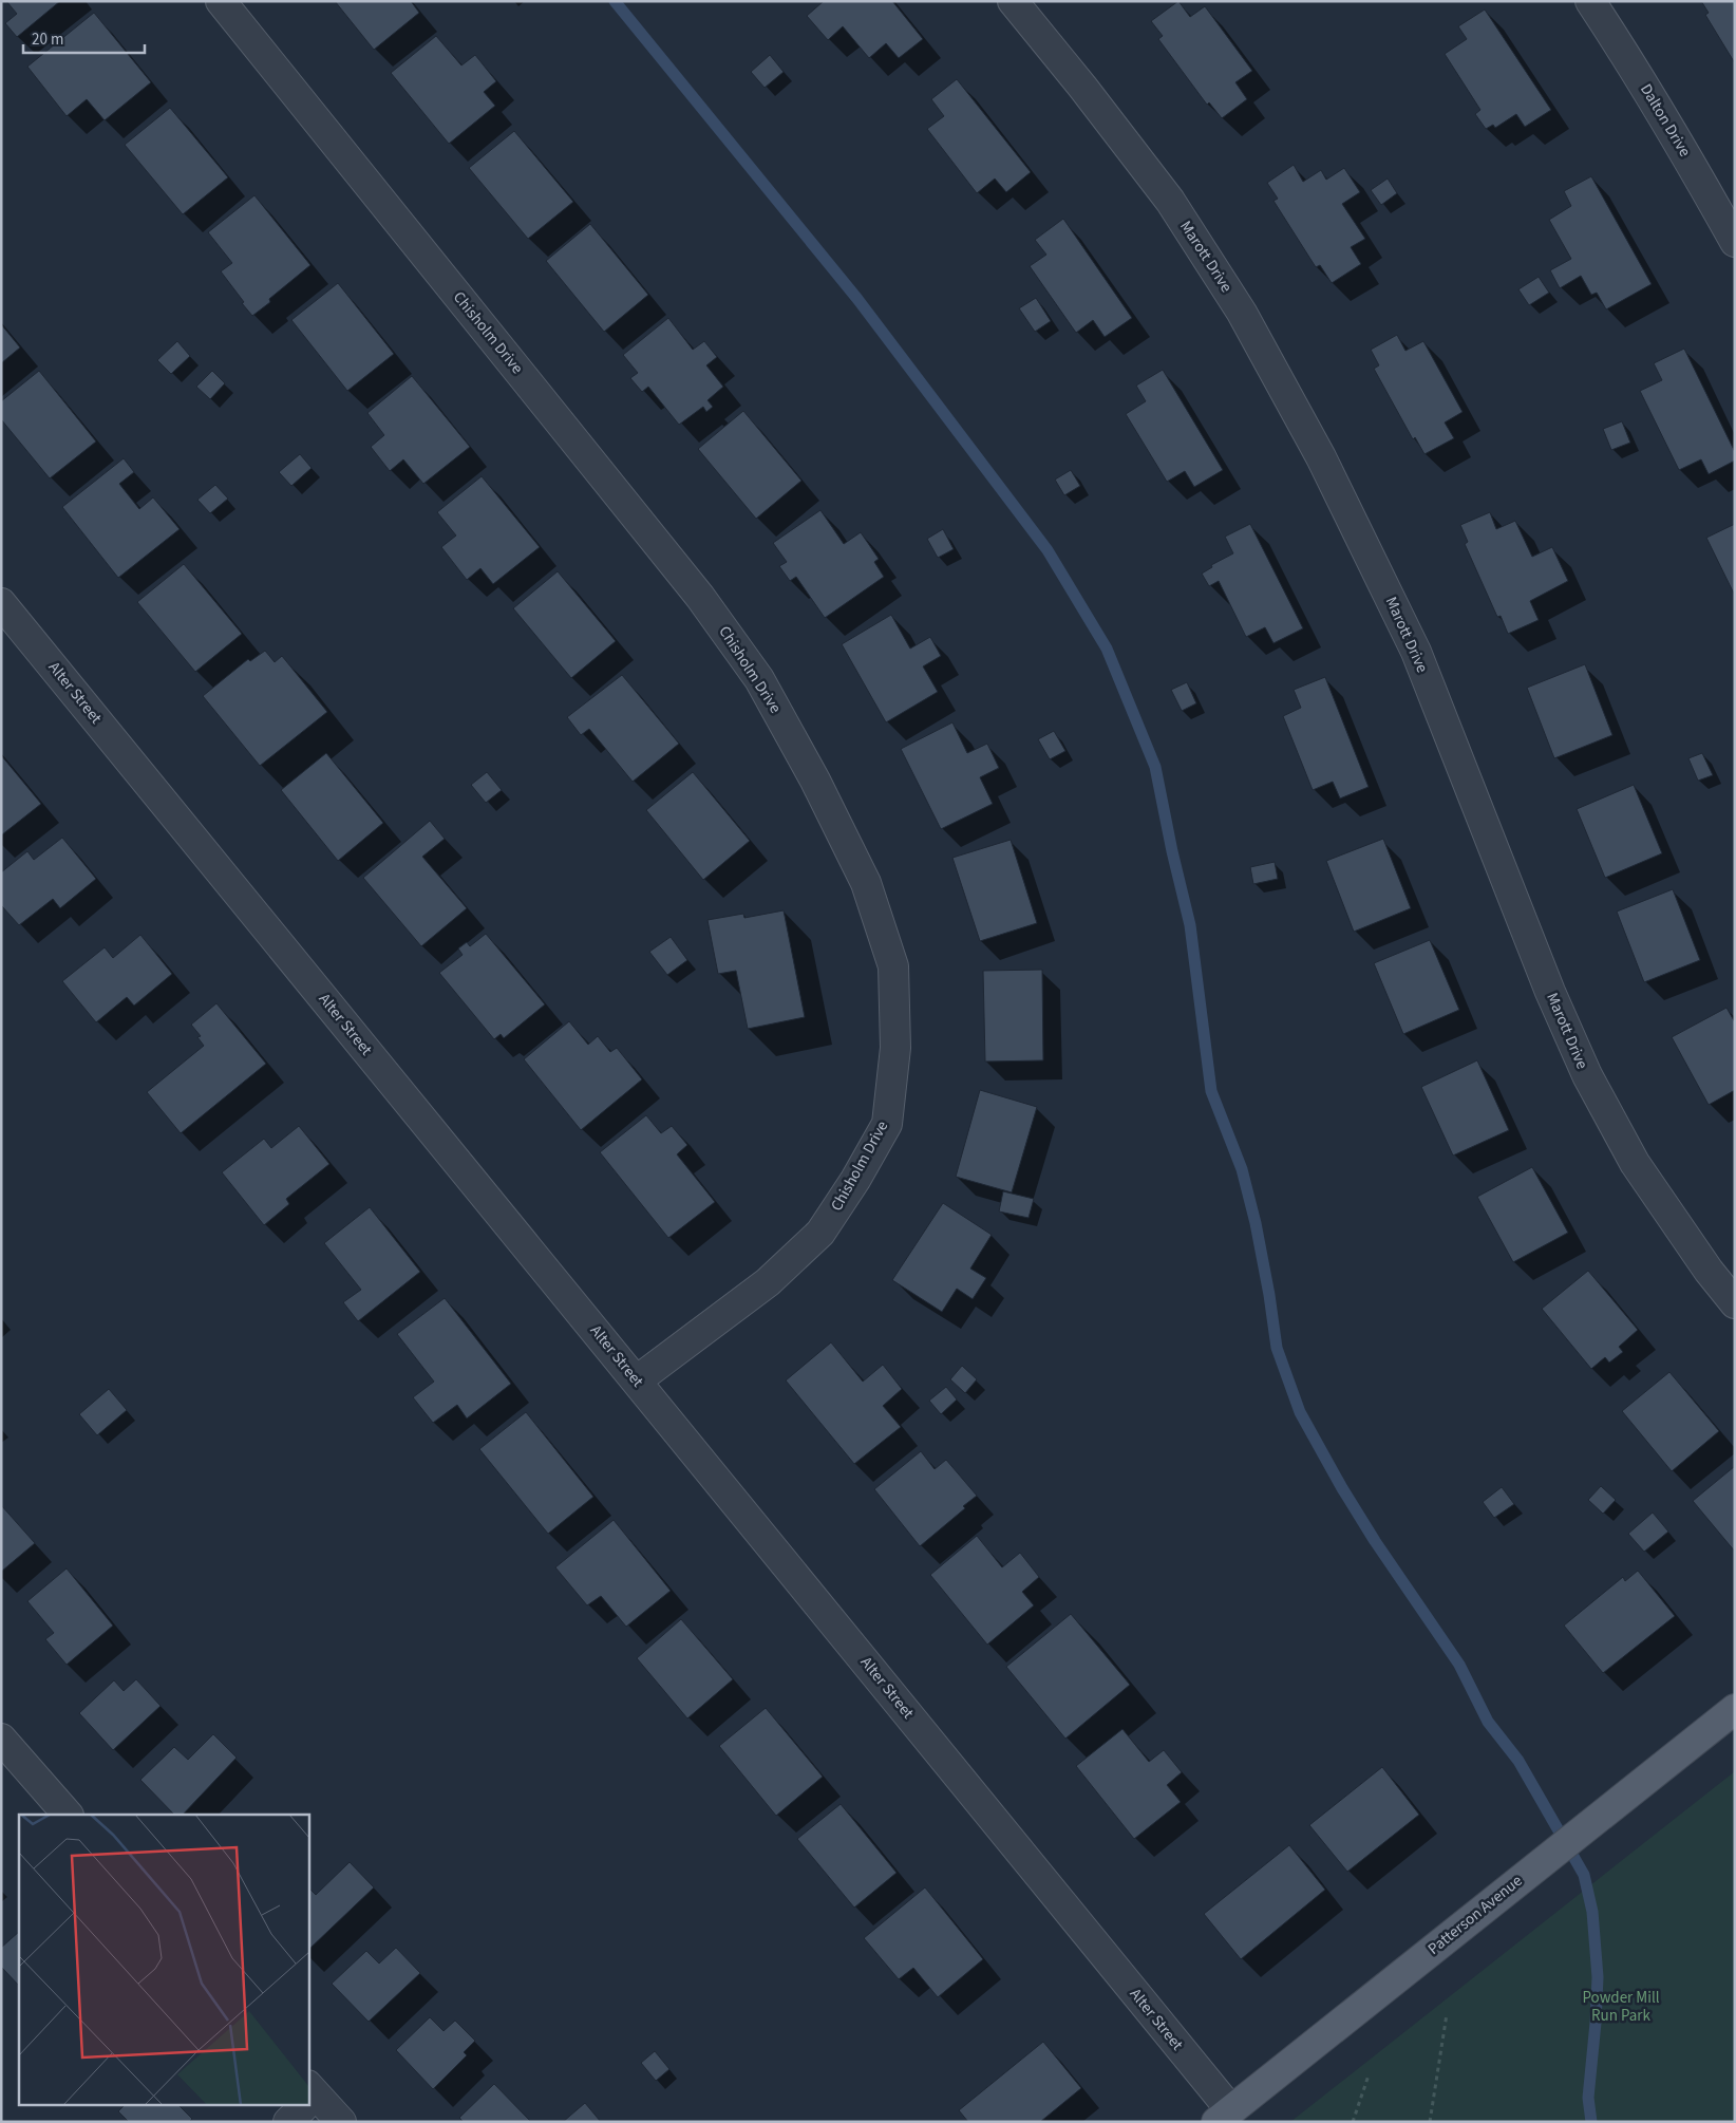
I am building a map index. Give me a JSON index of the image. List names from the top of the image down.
{
  "streets": {
    "main road": ["Patterson Avenue"],
    "street": [
      "Dalton Drive",
      "Marott Drive",
      "Chisholm Drive",
      "Alter Street"
    ]
  },
  "crossings": [
    ["Chisholm Drive", "Alter Street"],
    ["Alter Street", "Patterson Avenue"]
  ],
  "parks": ["Powder Mill Run Park"],
  "scale_bar": "20 m"
}
